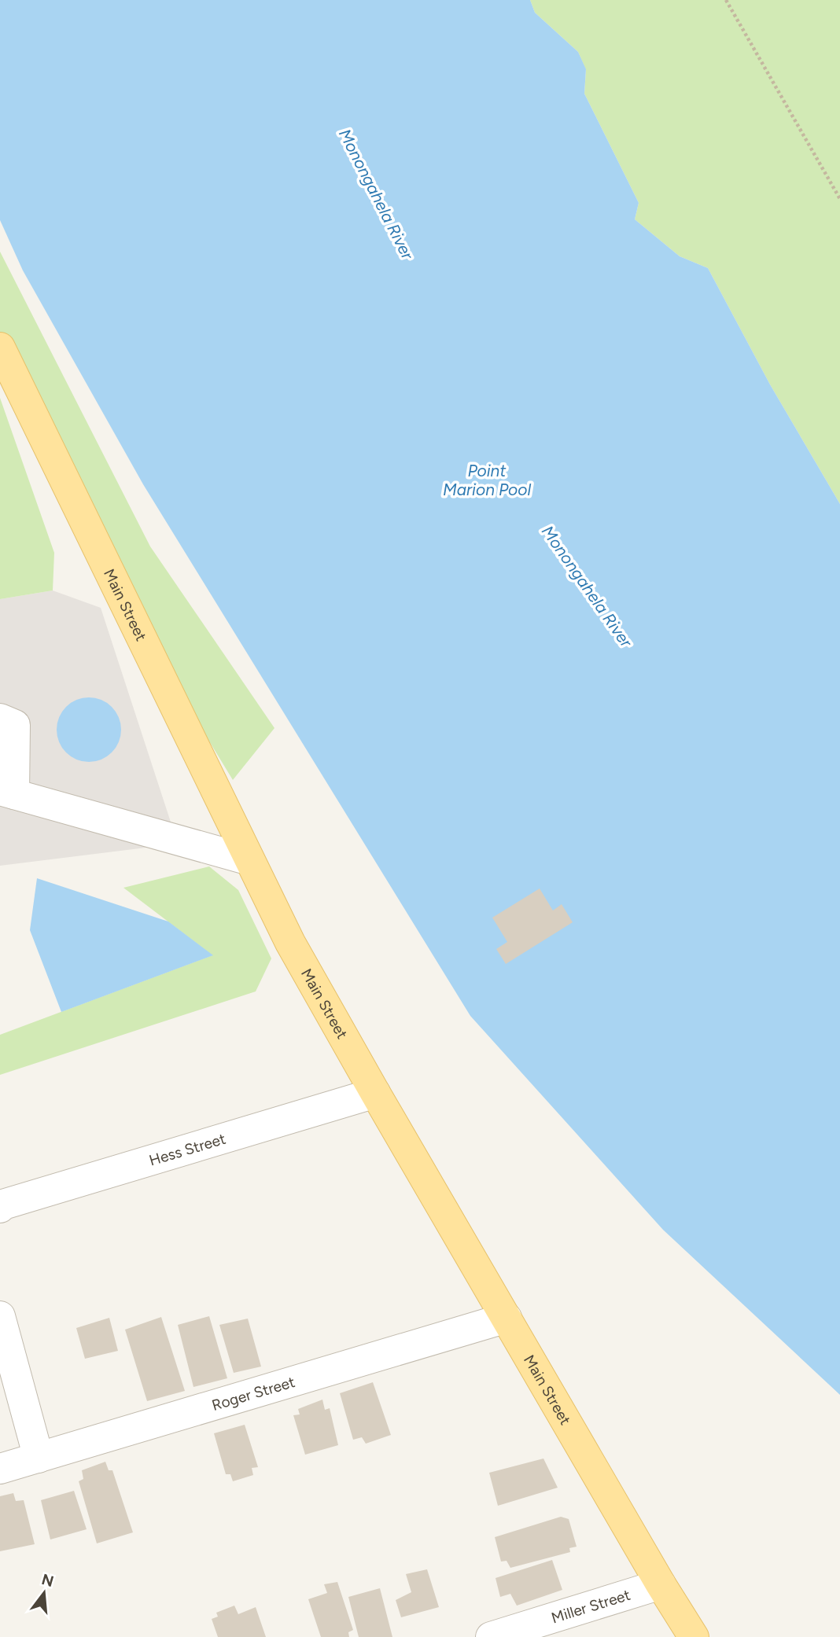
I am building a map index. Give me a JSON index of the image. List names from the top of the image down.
{
  "streets": {
    "main road": ["Main Street"],
    "street": ["Hess Street", "Roger Street", "Miller Street"]
  },
  "crossings": [
    ["Main Street", "Hess Street"],
    ["Main Street", "Roger Street"],
    ["Main Street", "Miller Street"]
  ],
  "water": ["Monongahela River", "Point Marion Pool"],
  "north": "top"
}
